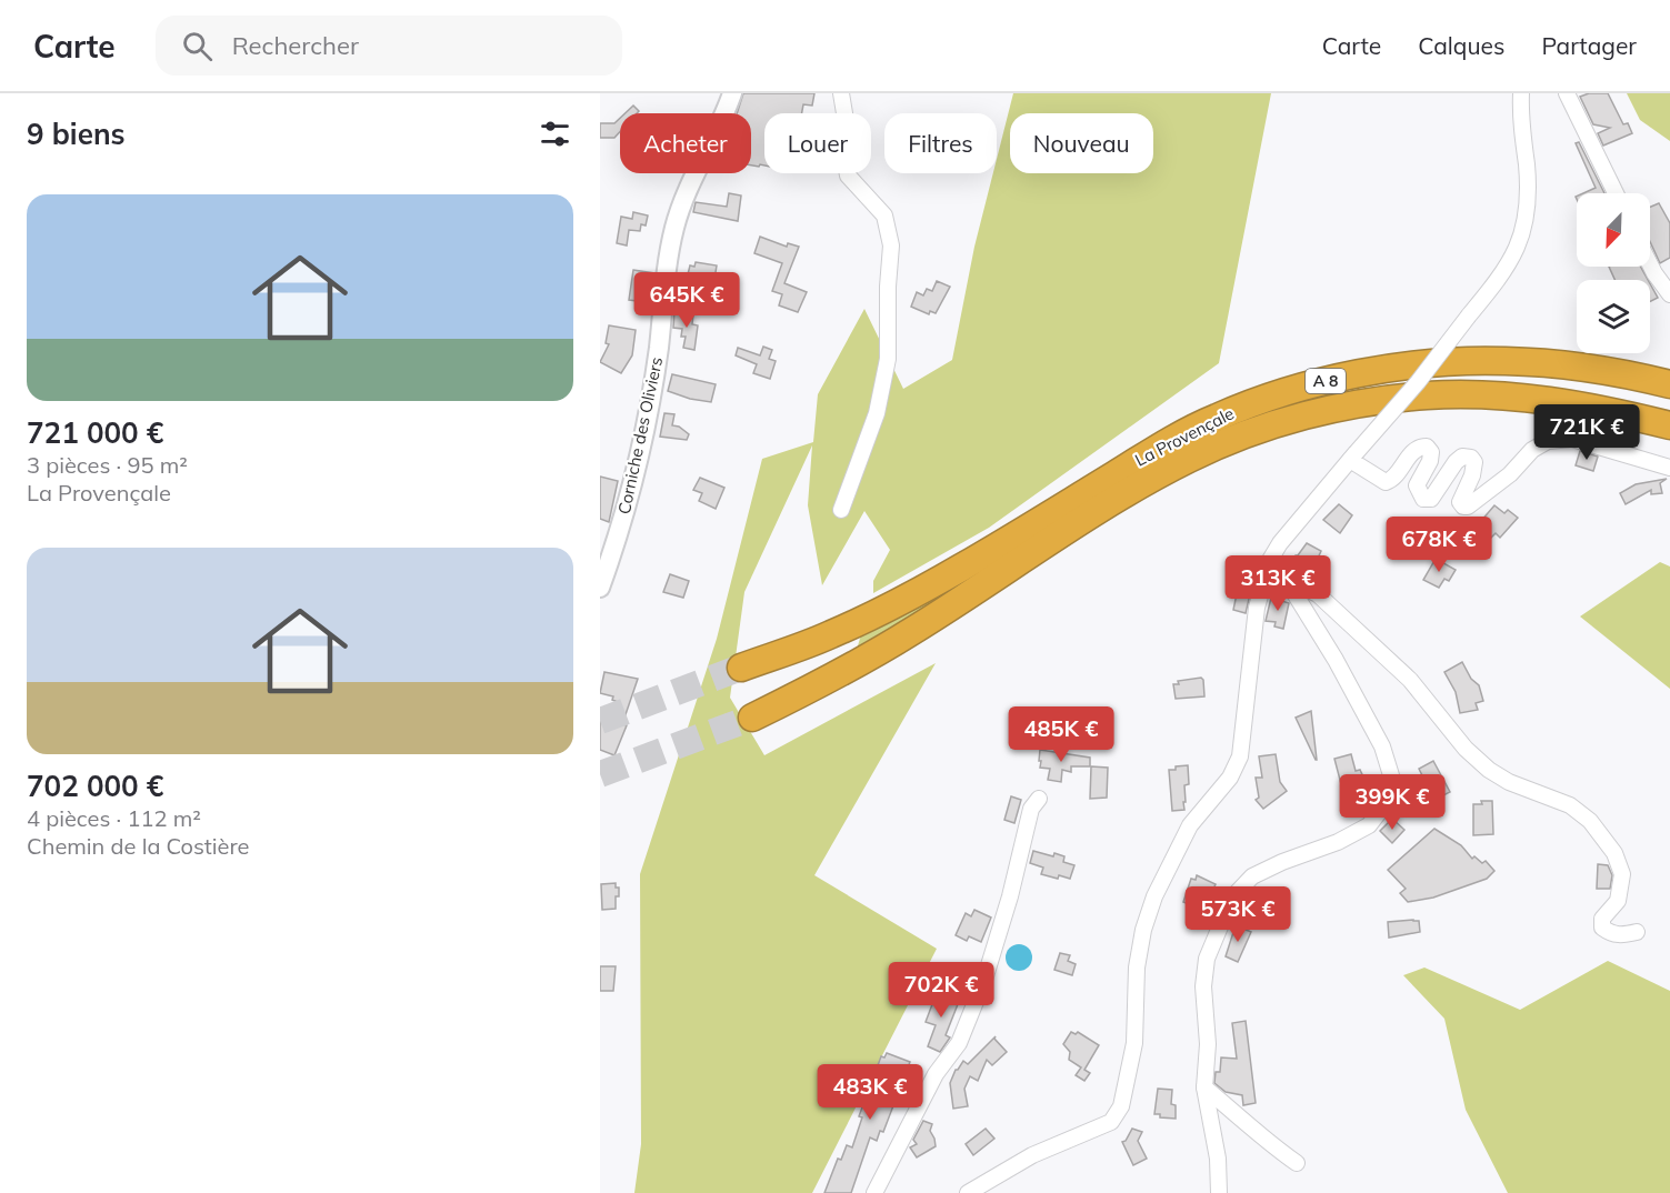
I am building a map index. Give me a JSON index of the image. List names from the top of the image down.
{
  "streets": {
    "highway": ["A 8", "La Provençale"],
    "street": ["Corniche des Oliviers"]
  },
  "north": "bottom left",
  "page": {
    "header": "Carte",
    "search": "Rechercher",
    "nav": ["Carte", "Calques", "Partager"],
    "heading": "9 biens",
    "chip": [
      "Acheter",
      "Louer",
      "Filtres",
      "Nouveau"
    ],
    "list": [
      {
        "name": "721 000 €",
        "note": "3 pièces · 95 m² · La Provençale"
      },
      {
        "name": "702 000 €",
        "note": "4 pièces · 112 m² · Chemin de la Costière"
      }
    ],
    "price": [
      "645K €",
      "721K €",
      "678K €",
      "313K €",
      "485K €",
      "399K €",
      "573K €",
      "702K €",
      "483K €"
    ]
  }
}
